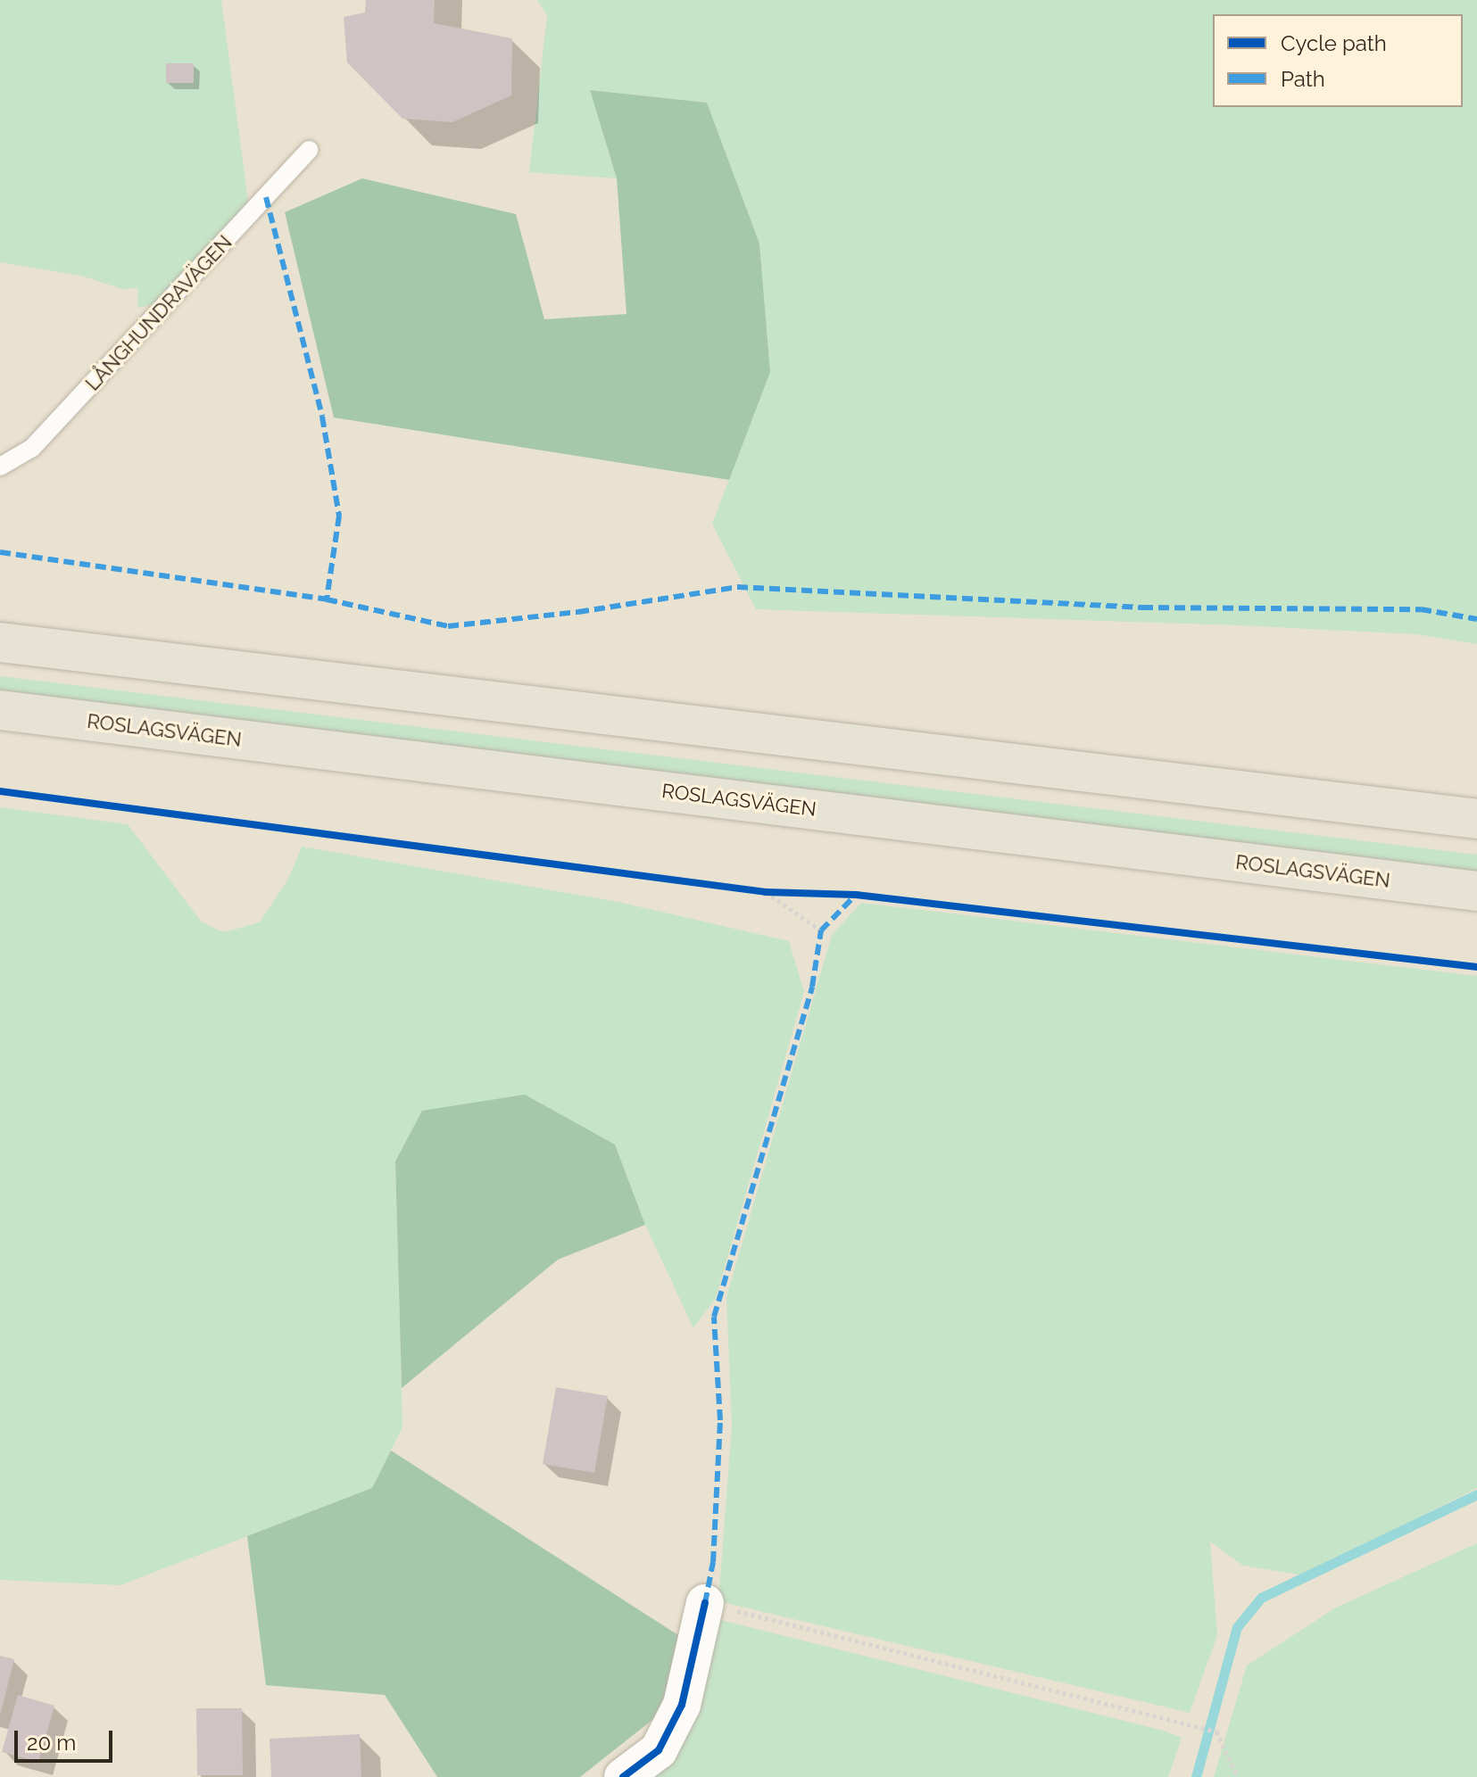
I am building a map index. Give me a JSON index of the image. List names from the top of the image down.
{
  "streets": {
    "main road": ["ROSLAGSVÄGEN"],
    "lane": ["LÅNGHUNDRAVÄGEN"]
  },
  "legend": ["Cycle path", "Path"],
  "scale_bar": "20 m"
}
